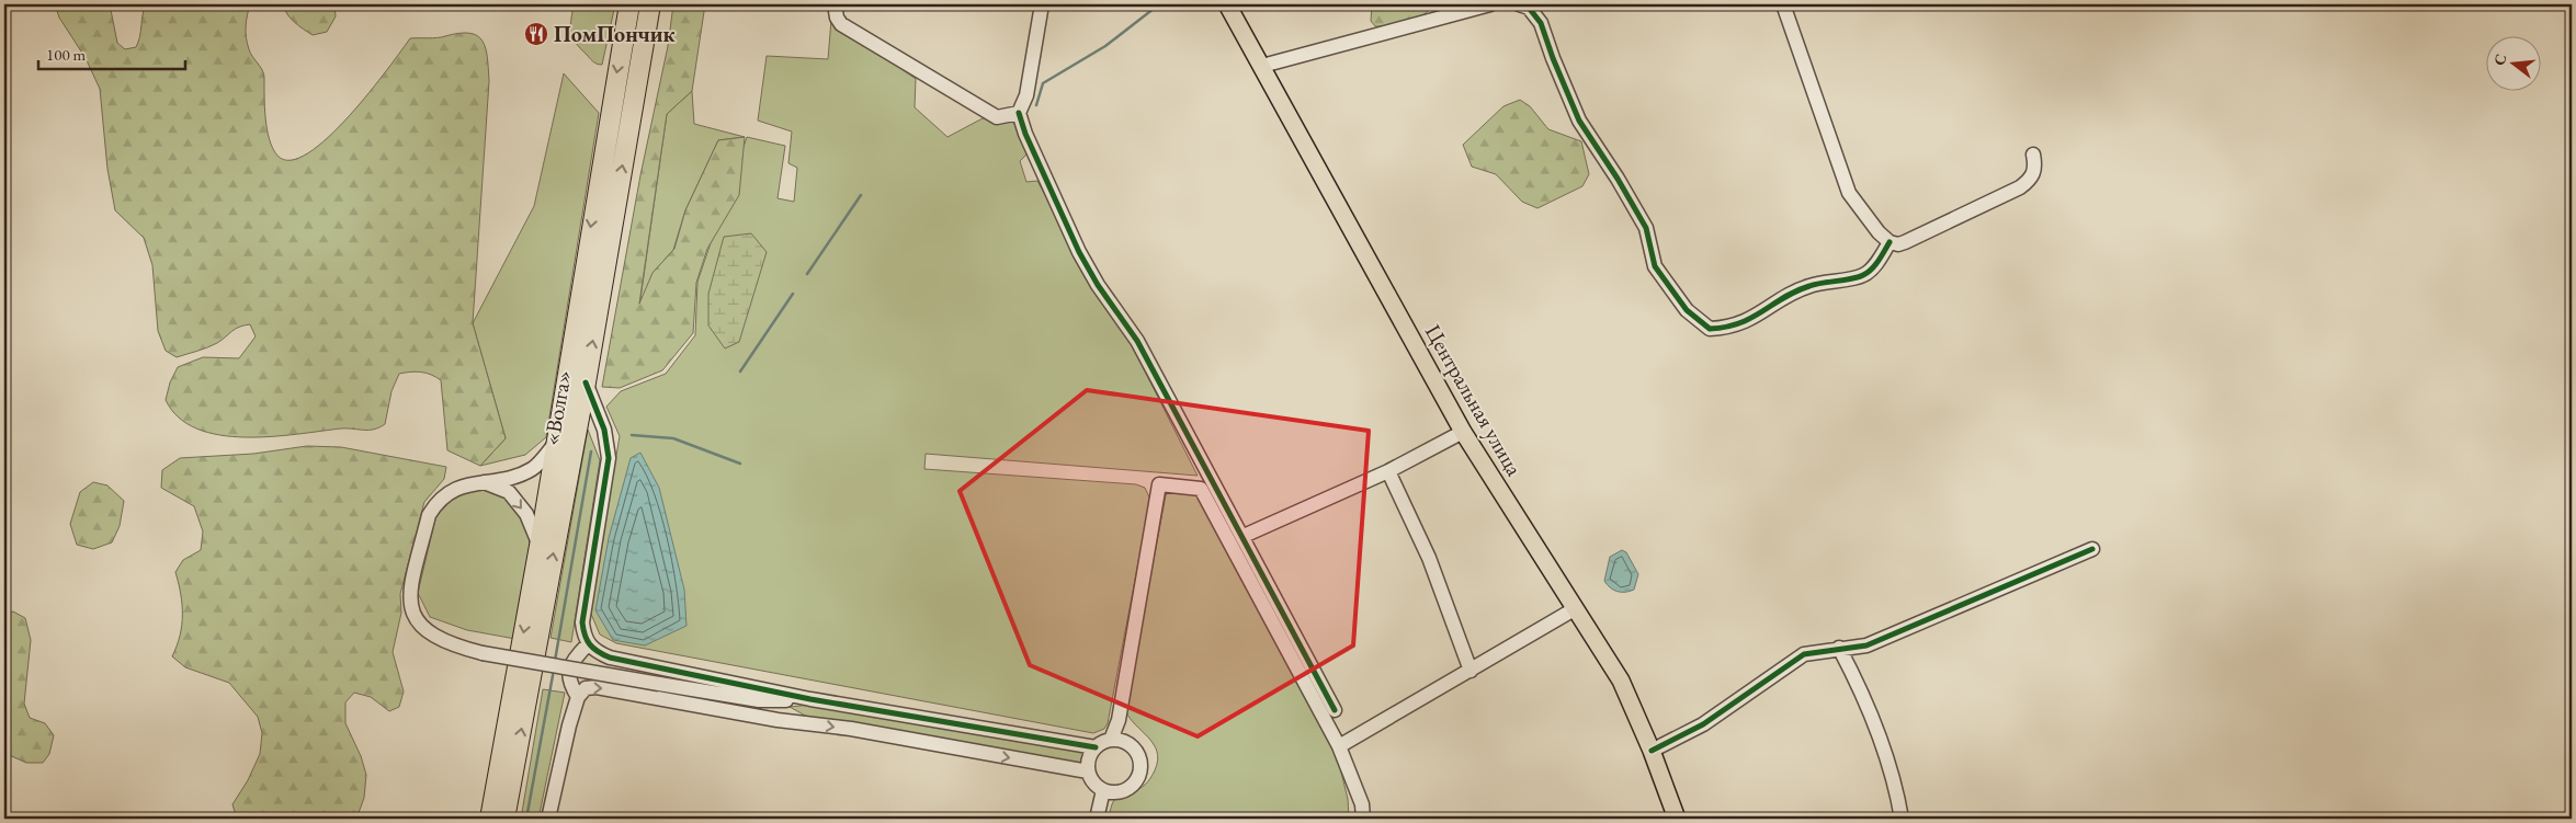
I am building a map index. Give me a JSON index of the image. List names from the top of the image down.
{
  "streets": {
    "highway": ["«Волга»"],
    "main road": ["Центральная улица"]
  },
  "places": {
    "restaurant": ["ПомПончик"]
  },
  "scale_bar": "100 m",
  "north": "left"
}
